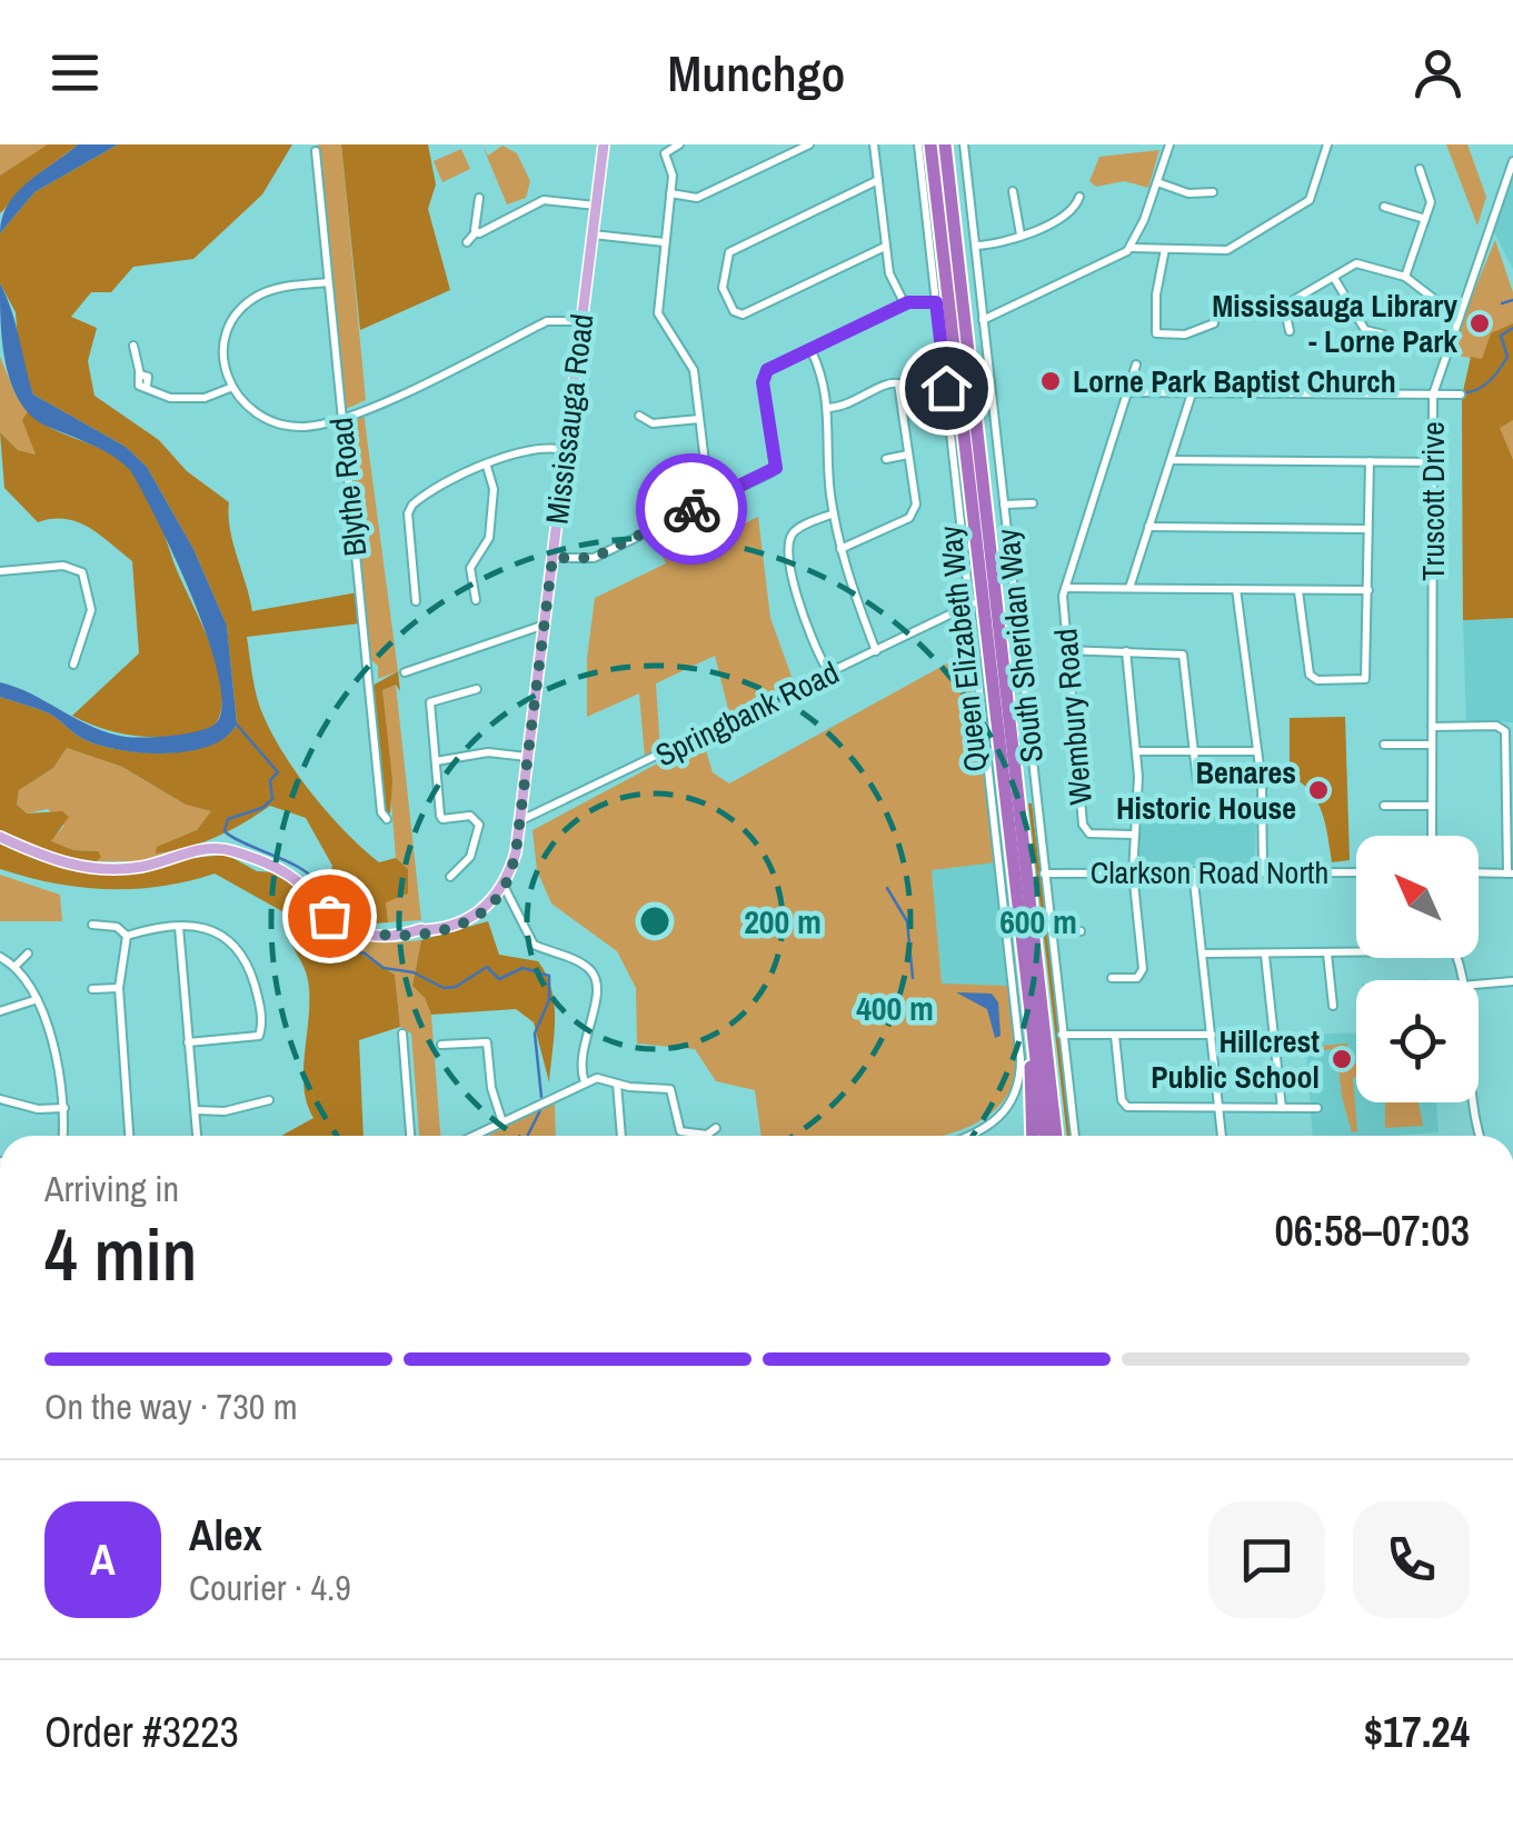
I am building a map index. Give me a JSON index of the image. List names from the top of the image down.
{
  "streets": {
    "highway": ["Queen Elizabeth Way"],
    "main road": ["Mississauga Road"],
    "street": [
      "Blythe Road",
      "Truscott Drive",
      "South Sheridan Way",
      "Springbank Road",
      "Wembury Road",
      "Clarkson Road North"
    ]
  },
  "crossings": [
    ["Mississauga Road", "Springbank Road"],
    ["South Sheridan Way", "Clarkson Road North"]
  ],
  "places": [
    "Mississauga Library - Lorne Park",
    "Lorne Park Baptist Church",
    "Benares Historic House",
    "Hillcrest Public School"
  ],
  "north": "top left",
  "page": {
    "header": "Munchgo",
    "heading": ["4 min", "Arriving in", "06:58–07:03"],
    "panel": [
      "Alex",
      "Courier · 4.9",
      "Order #3223",
      "$17.24"
    ],
    "bar": "On the way · 730 m",
    "round": "A"
  },
  "rings": ["200 m", "600 m", "400 m"]
}
